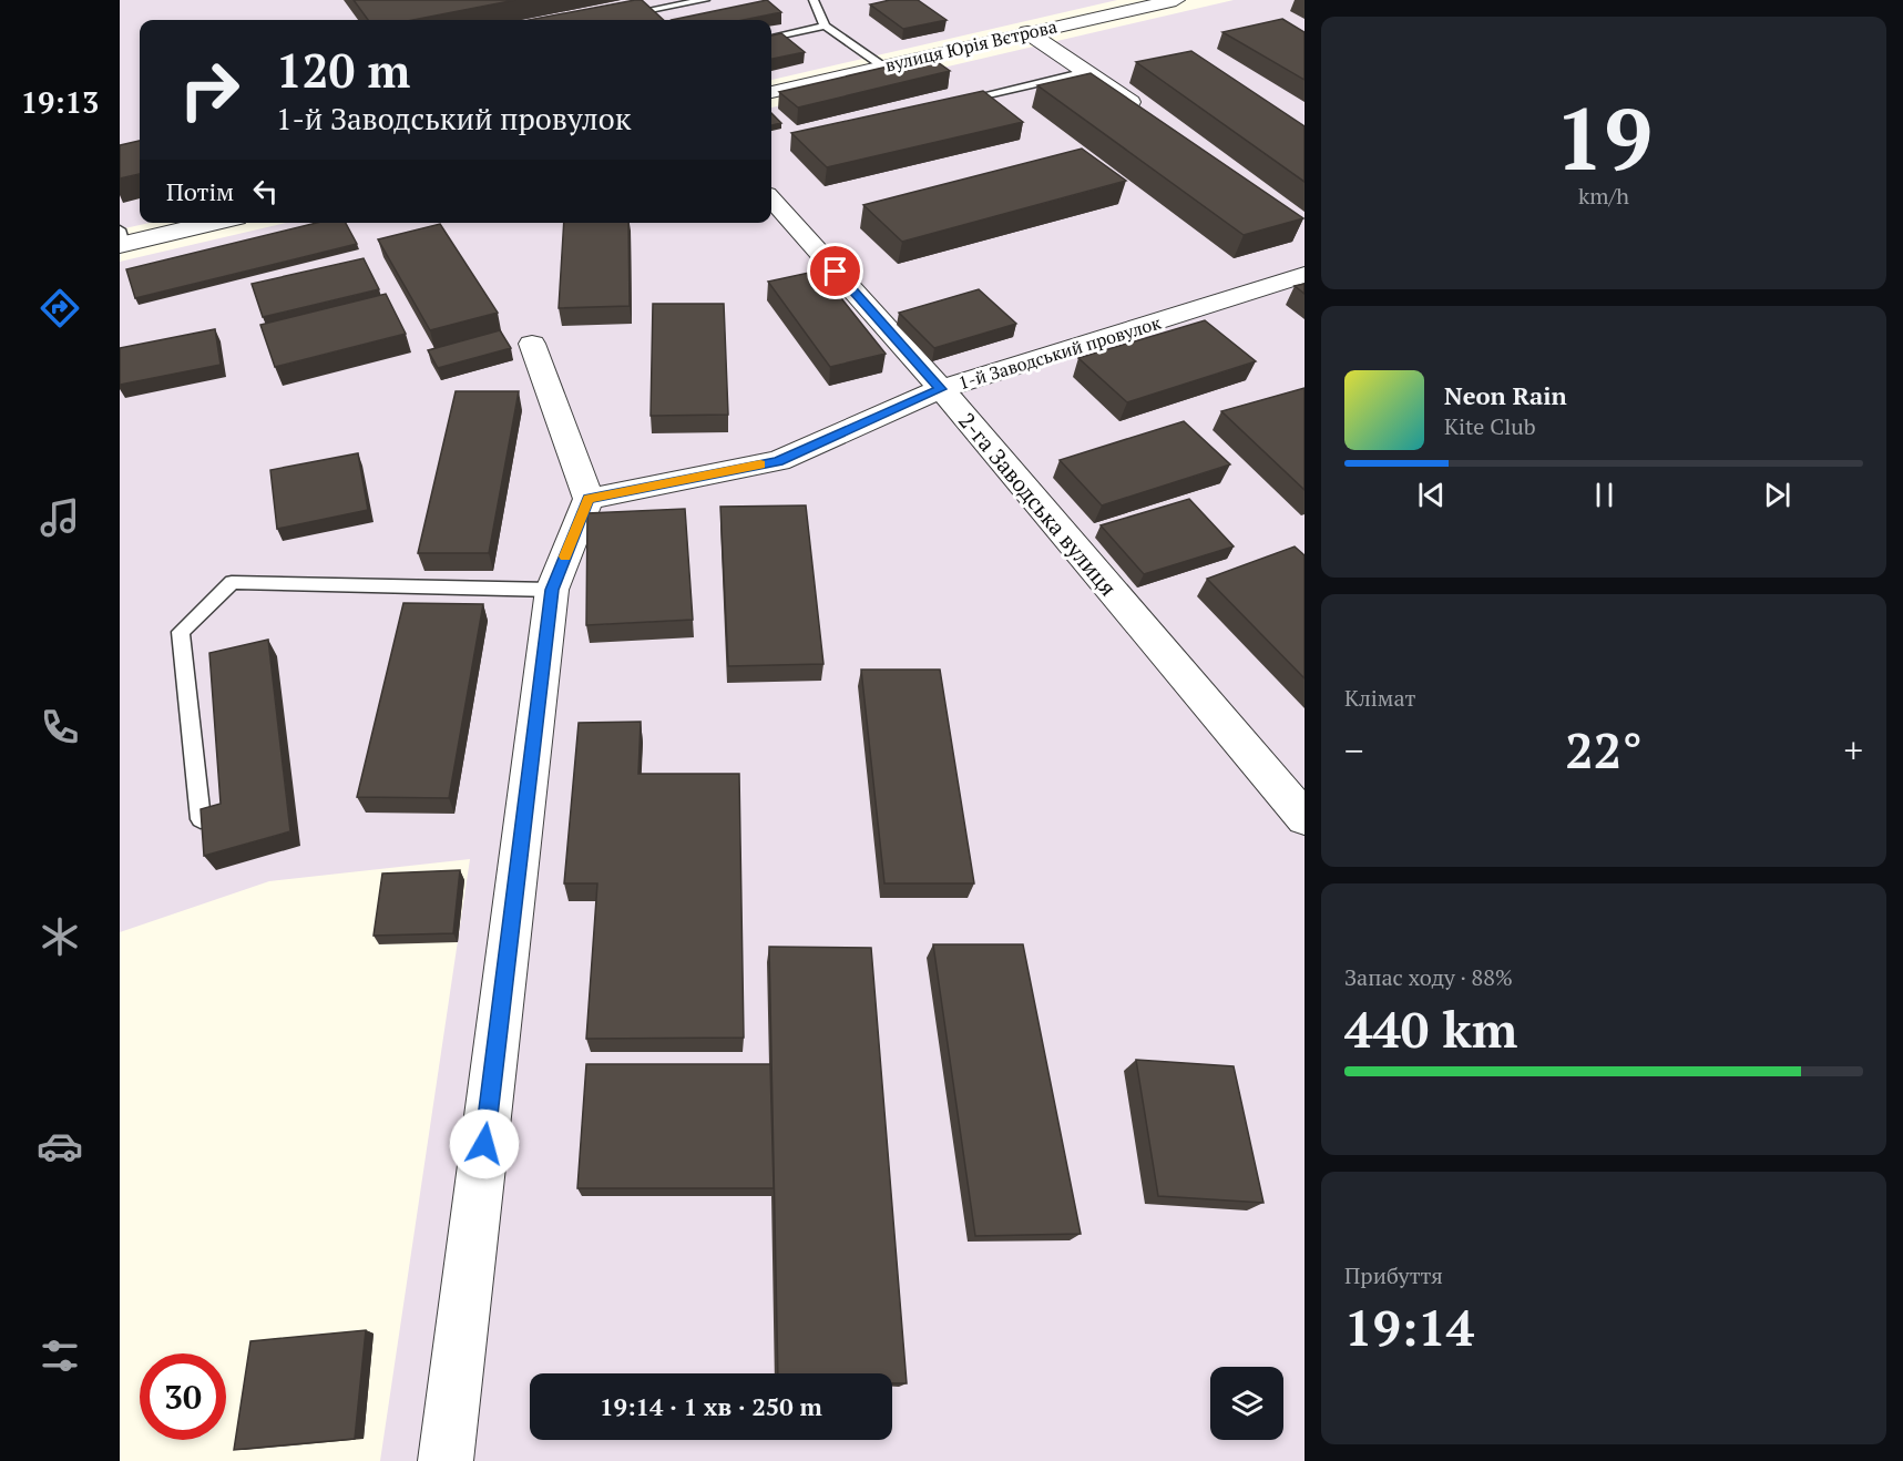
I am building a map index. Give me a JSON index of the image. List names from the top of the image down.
{
  "streets": {
    "street": ["вулиця Юрія Вєтрова", "1-й Заводський провулок", "2-га Заводська вулиця"]
  },
  "crossings": [
    ["1-й Заводський провулок", "2-га Заводська вулиця"]
  ],
  "page": {
    "tabs": "19:13",
    "tile": [
      ["19", "km/h"],
      "Клімат",
      ["Запас ходу · 88%", "440 km"],
      ["Прибуття", "19:14"]
    ],
    "turn": ["120 m", "1-й Заводський провулок"],
    "then": "Потім",
    "song": ["Neon Rain", "Kite Club"],
    "heat": ["−", "22°", "+"],
    "limit": "30",
    "trip": "19:14 · 1 хв · 250 m"
  }
}
